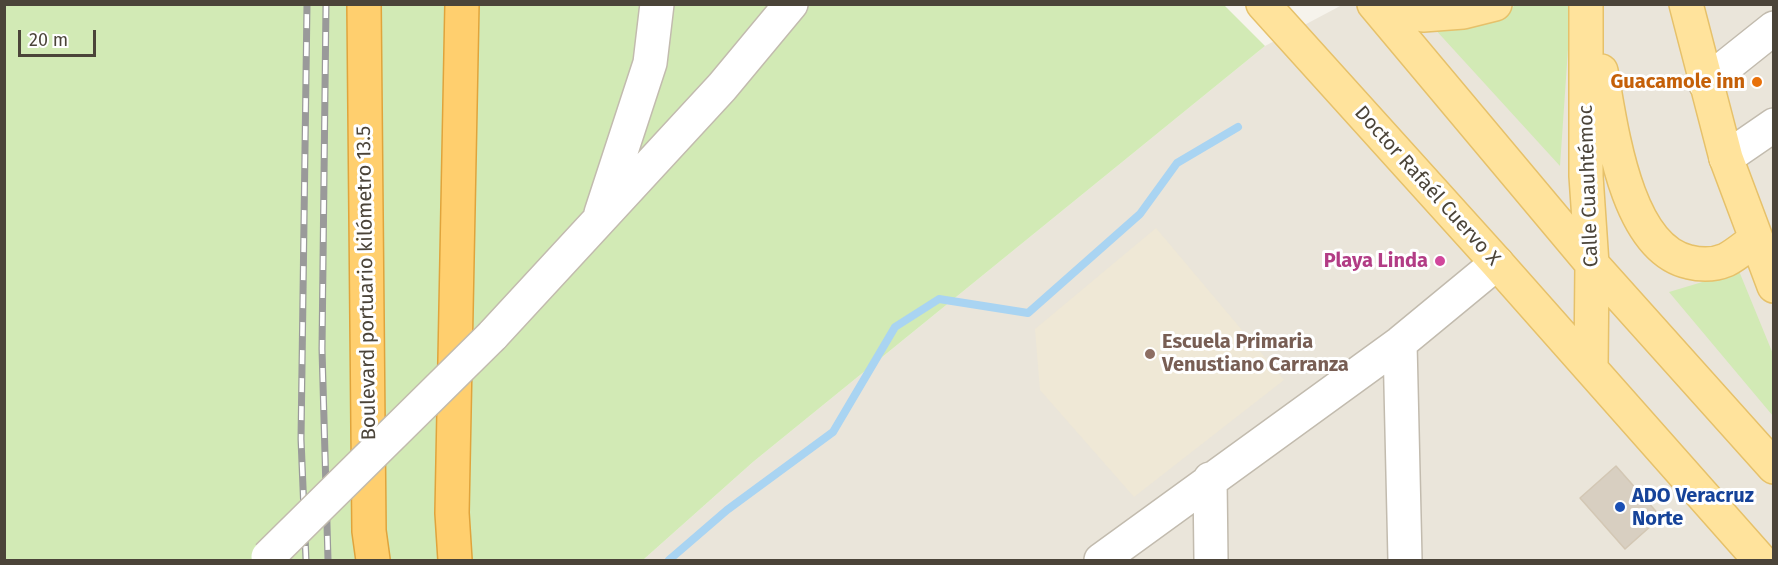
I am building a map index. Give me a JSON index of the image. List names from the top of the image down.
{
  "streets": {
    "highway": ["Boulevard portuario kilómetro 13.5"],
    "main road": ["Doctor Rafaél Cuervo X", "Calle Cuauhtémoc"]
  },
  "crossings": [
    ["Doctor Rafaél Cuervo X", "Calle Cuauhtémoc"]
  ],
  "places": [
    "Guacamole inn",
    "Playa Linda",
    "Escuela Primaria Venustiano Carranza",
    "ADO Veracruz Norte"
  ],
  "scale_bar": "20 m"
}
